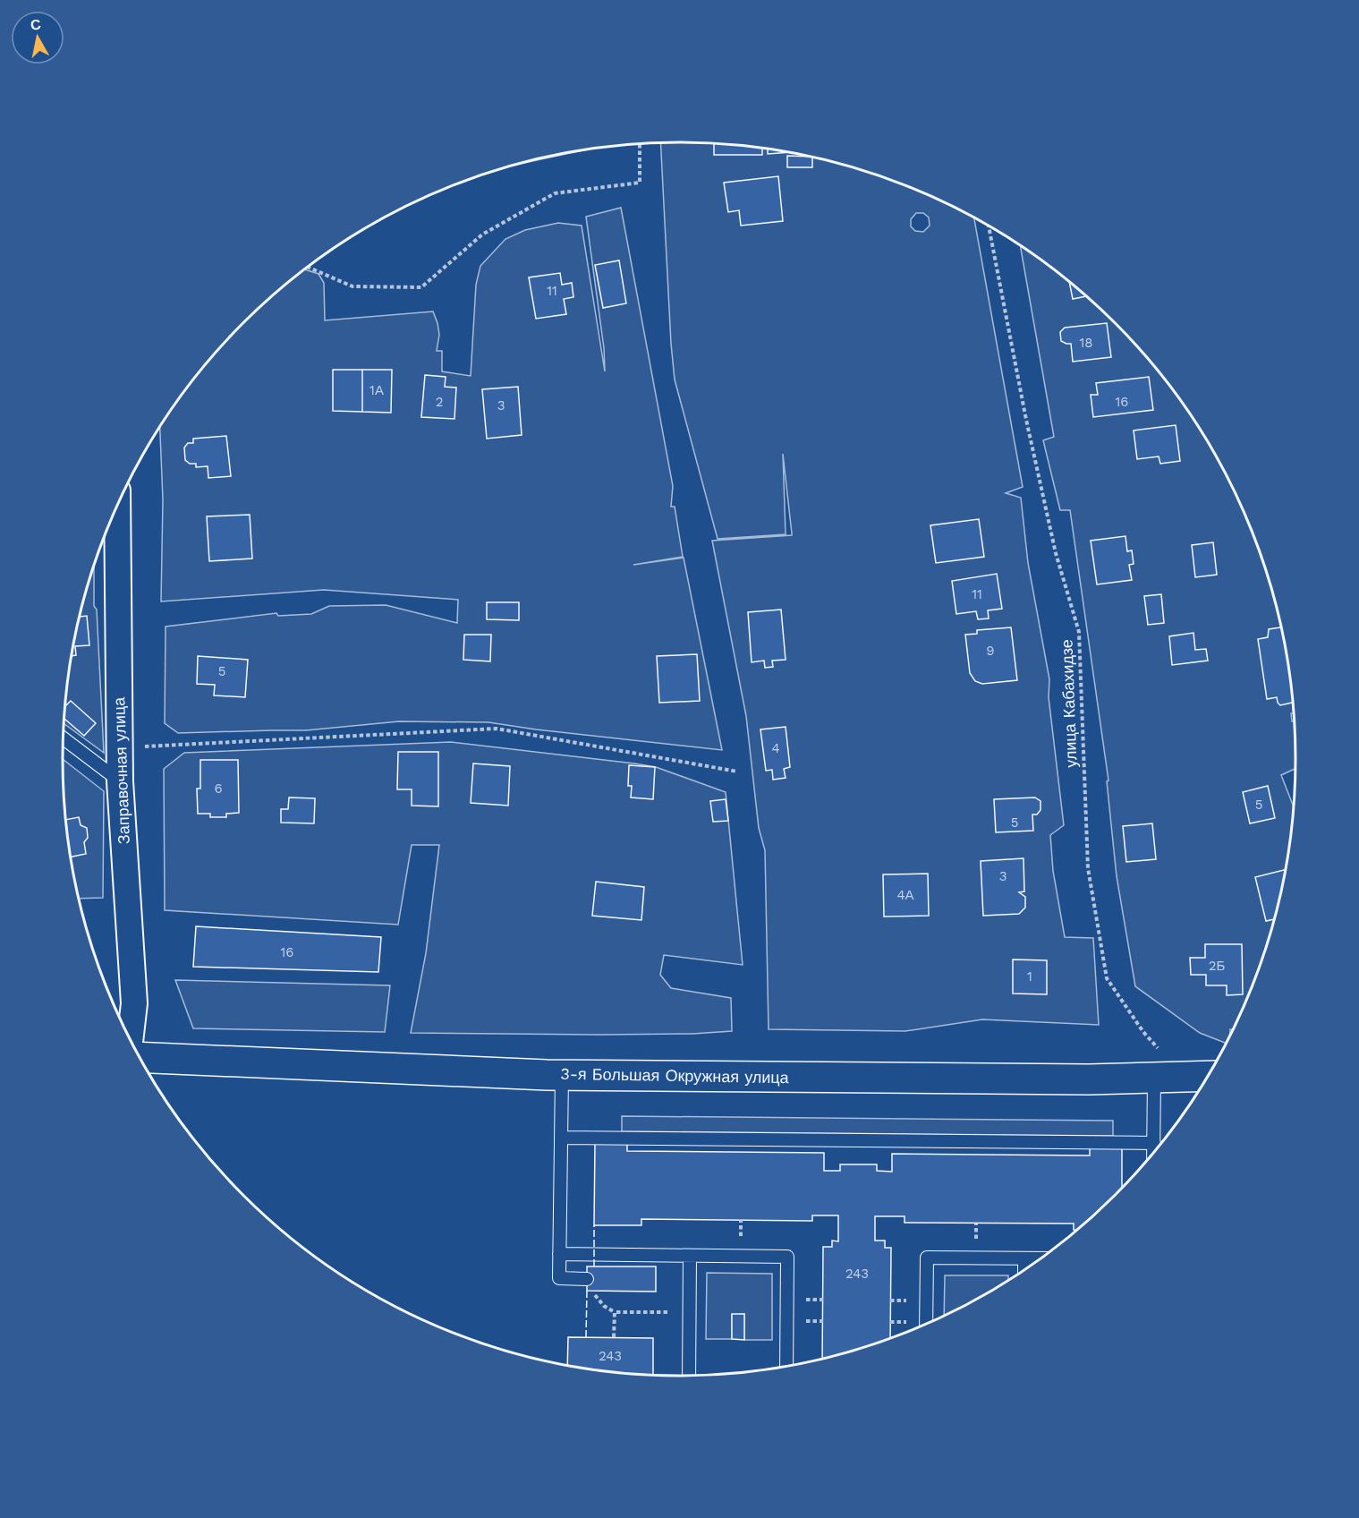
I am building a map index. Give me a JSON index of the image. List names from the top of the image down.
{
  "streets": {
    "street": ["Заправочная улица", "3-я Большая Окружная улица"],
    "path": ["улица Кабахидзе"]
  },
  "crossings": [
    ["улица Кабахидзе", "3-я Большая Окружная улица"]
  ],
  "house_numbers": [
    "11",
    "18",
    "1А",
    "2",
    "16",
    "3",
    "11",
    "9",
    "5",
    "4",
    "6",
    "5",
    "5",
    "3",
    "4А",
    "16",
    "2Б",
    "1",
    "243",
    "243"
  ],
  "north": "top"
}
